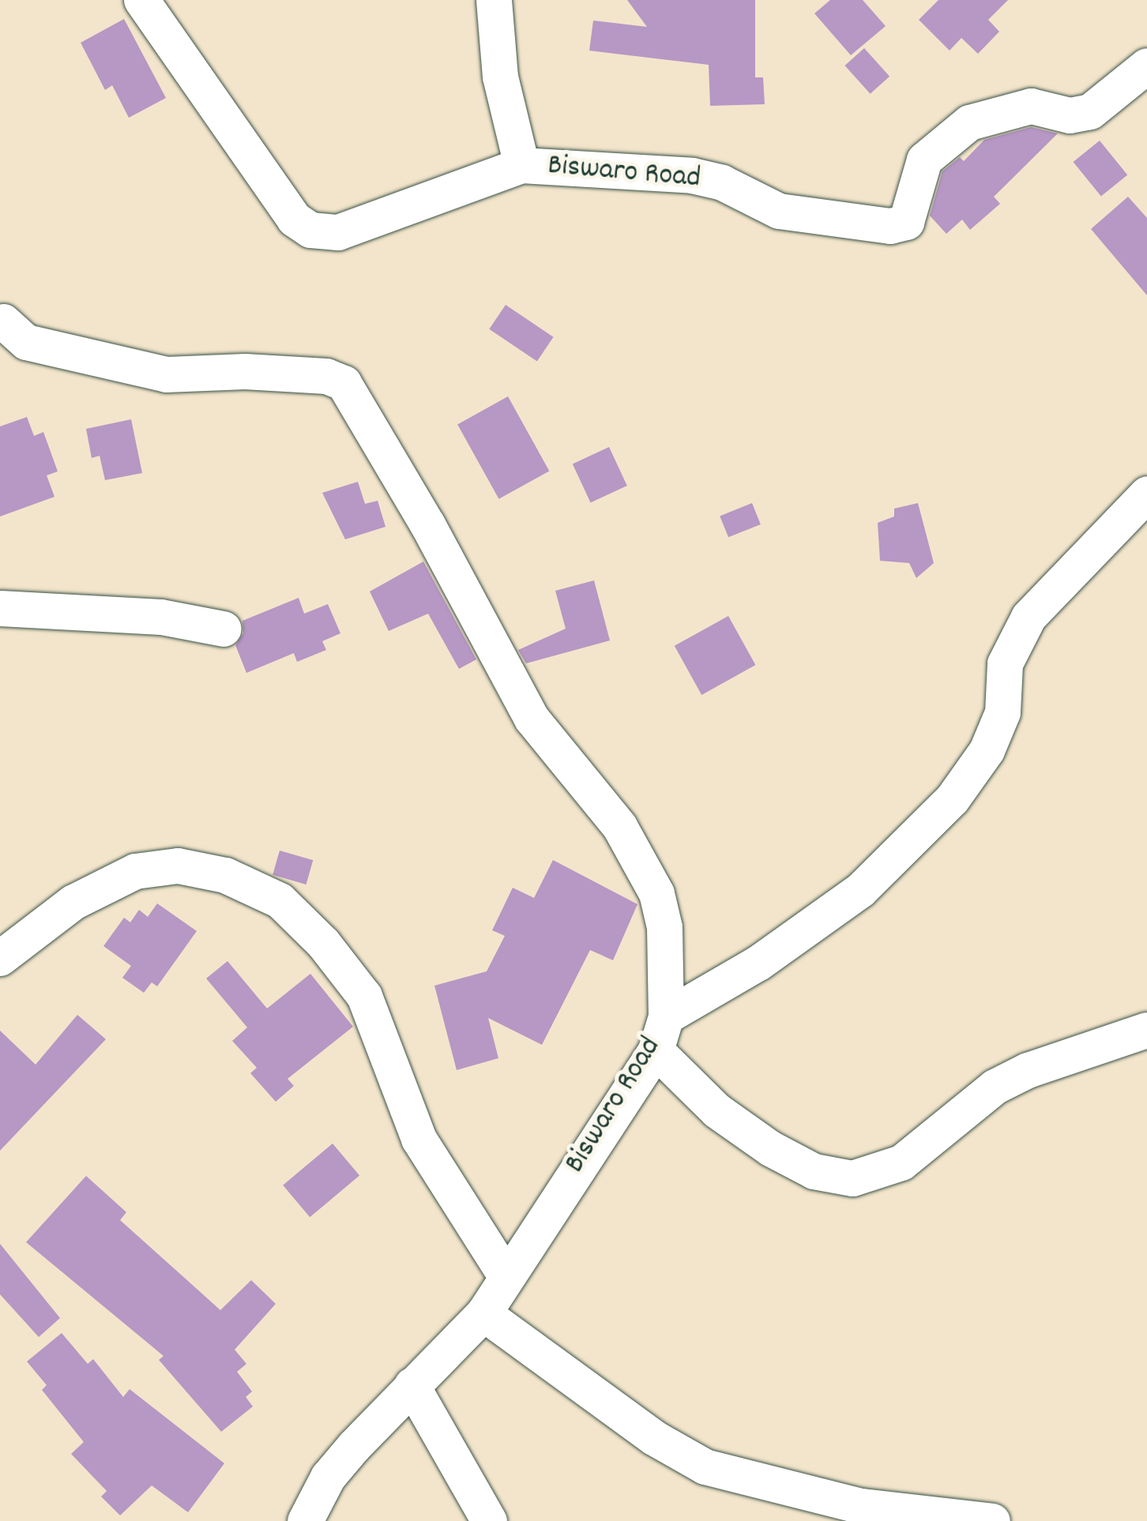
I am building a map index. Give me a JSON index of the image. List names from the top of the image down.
{
  "streets": {
    "street": ["Biswaro Road"]
  }
}
